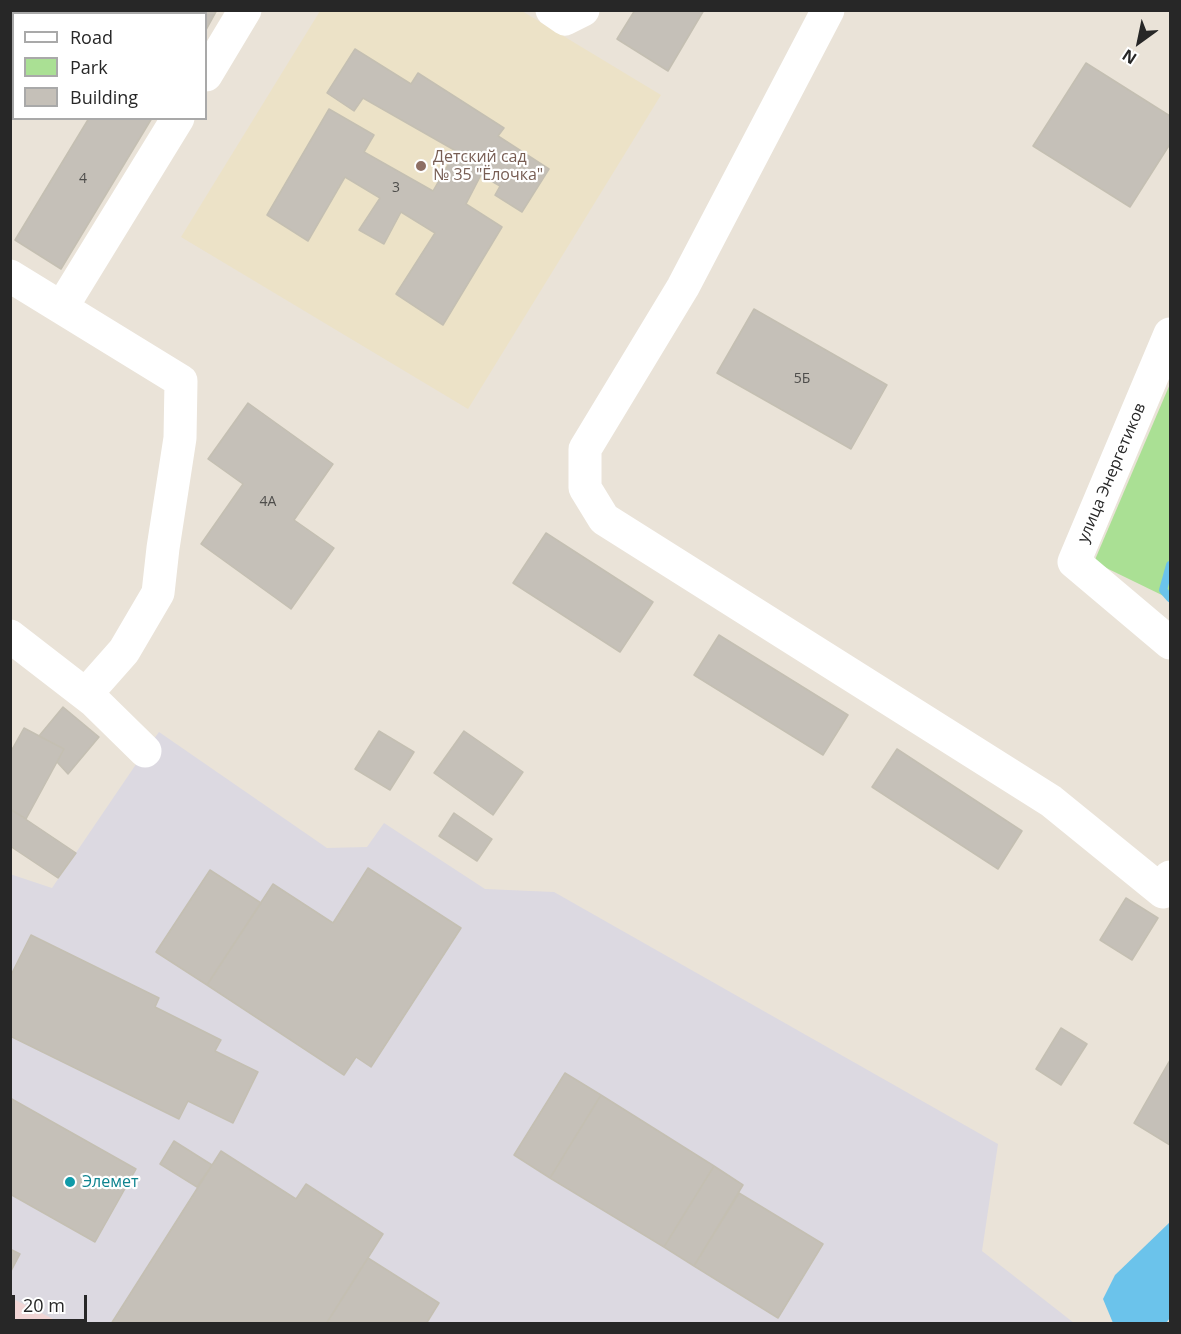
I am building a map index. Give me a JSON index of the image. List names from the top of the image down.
{
  "streets": {
    "street": ["улица Энергетиков"]
  },
  "places": ["Детский сад № 35 \"Ёлочка\"", "Элемет"],
  "house_numbers": [
    "4",
    "3",
    "5Б",
    "4А"
  ],
  "legend": ["Road", "Park", "Building"],
  "scale_bar": "20 m",
  "north": "bottom left"
}
